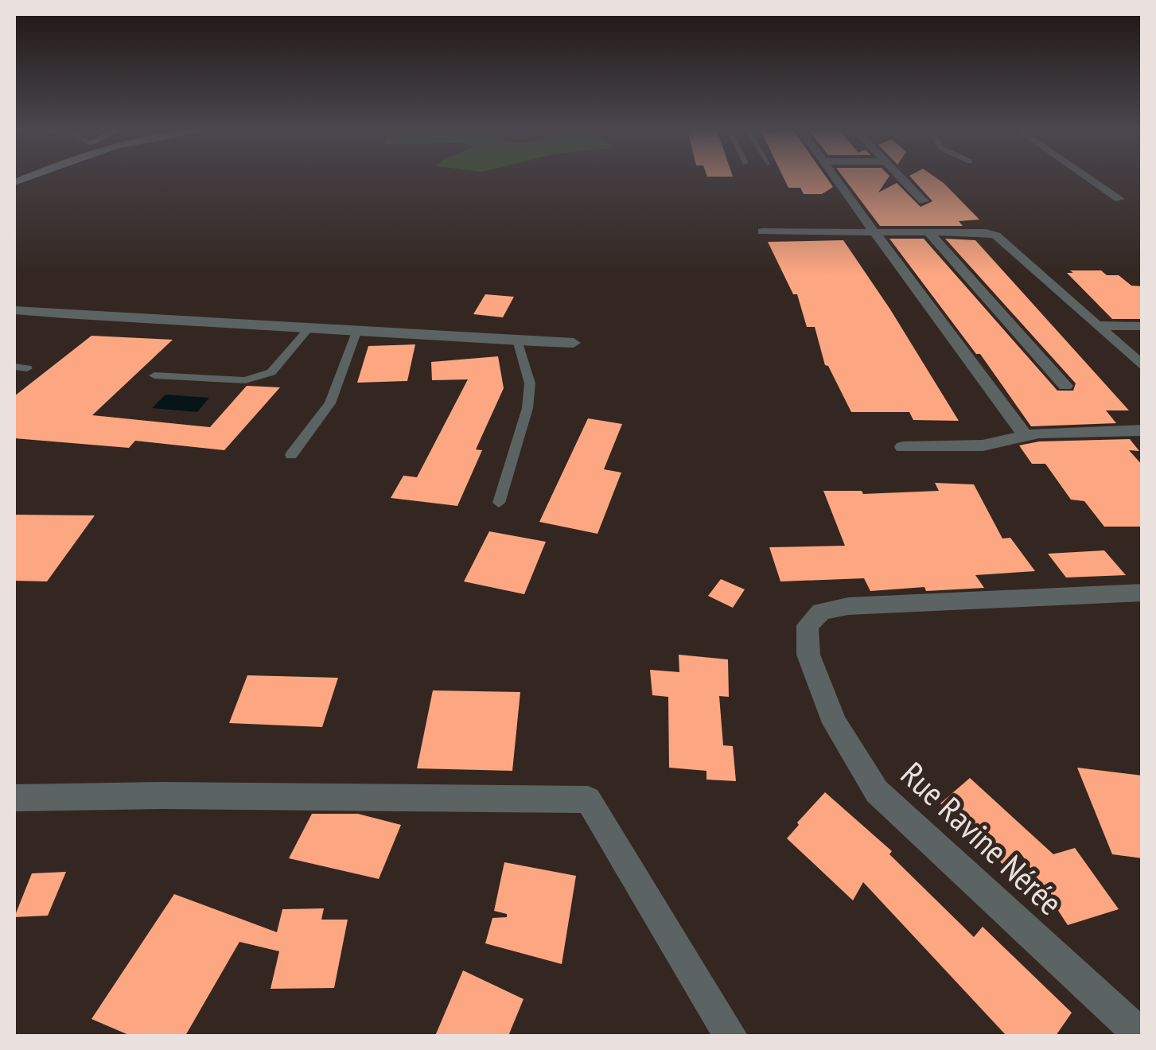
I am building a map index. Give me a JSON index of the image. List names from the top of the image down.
{
  "streets": {
    "street": ["Rue Ravine Nérée"]
  }
}
